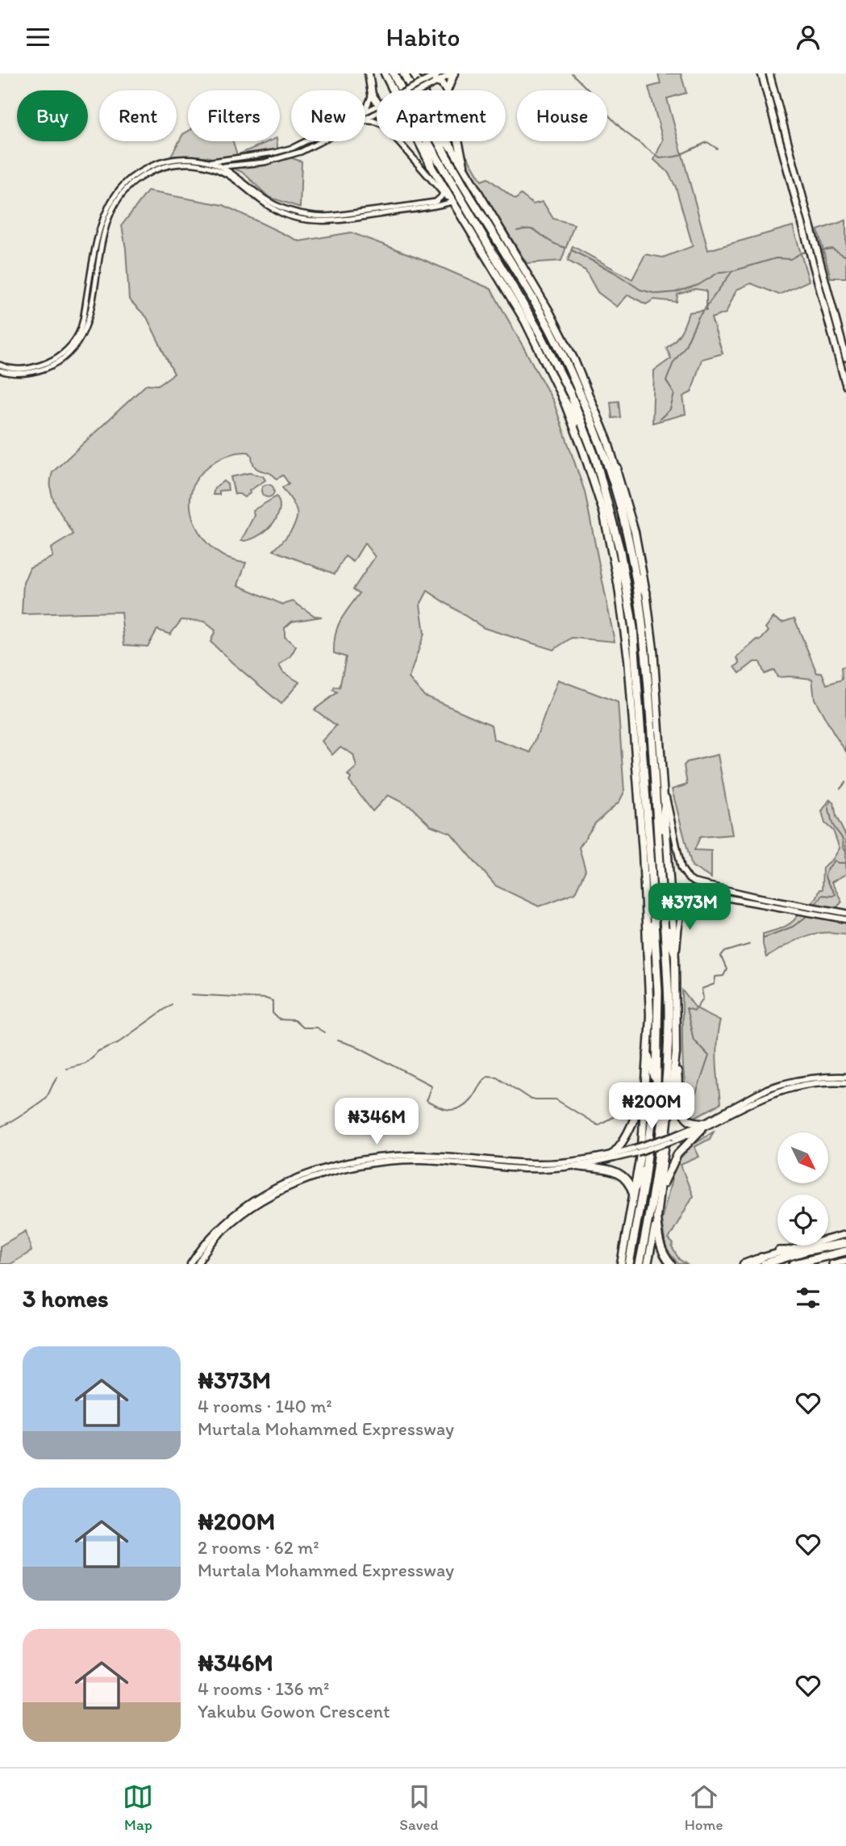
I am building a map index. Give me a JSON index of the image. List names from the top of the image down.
{
  "north": "bottom right",
  "page": {
    "header": "Habito",
    "chip": [
      "Buy",
      "Rent",
      "Filters",
      "New",
      "Apartment",
      "House"
    ],
    "price": ["₦373M", "₦200M", "₦346M"],
    "heading": "3 homes",
    "list": [
      {
        "name": "₦373M",
        "note": "4 rooms · 140 m² · Murtala Mohammed Expressway"
      },
      {
        "name": "₦200M",
        "note": "2 rooms · 62 m² · Murtala Mohammed Expressway"
      },
      {
        "name": "₦346M",
        "note": "4 rooms · 136 m² · Yakubu Gowon Crescent"
      }
    ],
    "tabs": ["Map", "Saved", "Home"]
  }
}
